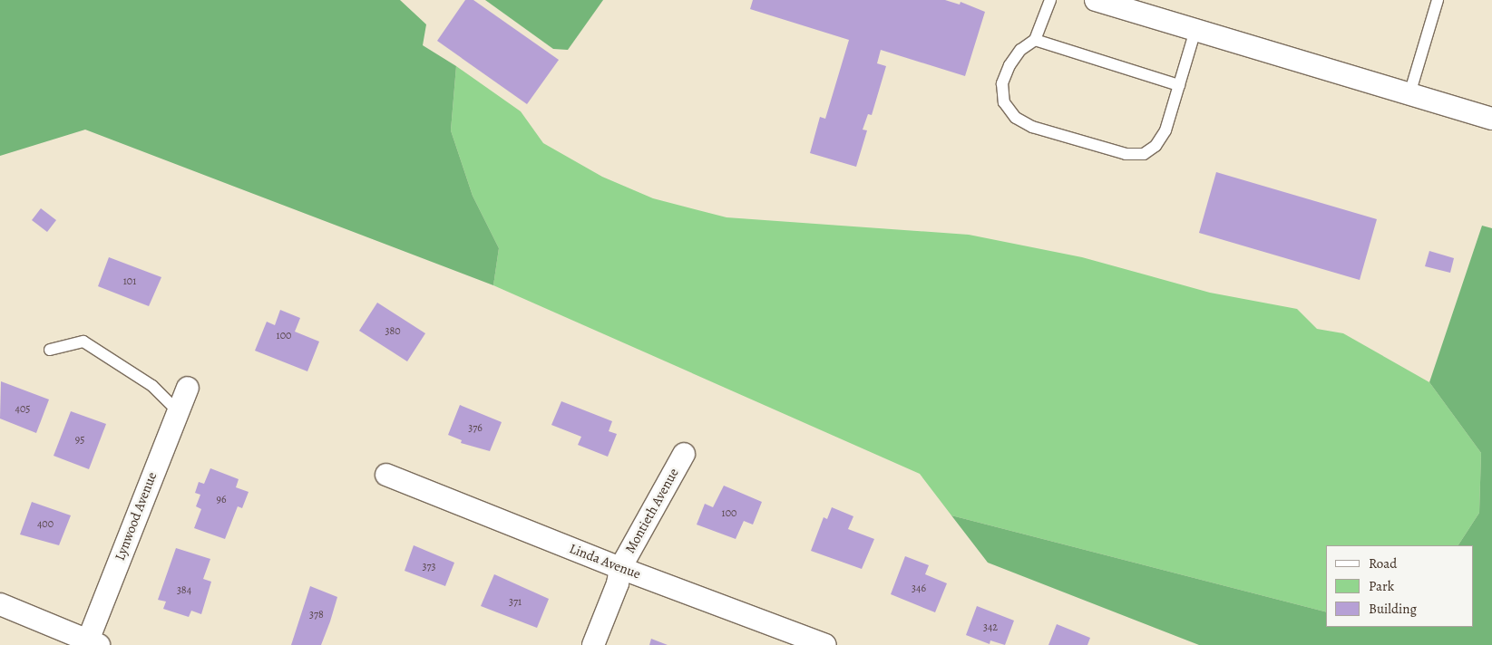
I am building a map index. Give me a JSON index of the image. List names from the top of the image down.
{
  "streets": {
    "street": ["Montieth Avenue", "Lynwood Avenue", "Linda Avenue"]
  },
  "crossings": [
    ["Montieth Avenue", "Linda Avenue"]
  ],
  "house_numbers": [
    "101",
    "380",
    "100",
    "405",
    "376",
    "95",
    "96",
    "100",
    "400",
    "373",
    "346",
    "384",
    "371",
    "378",
    "342"
  ],
  "legend": ["Road", "Park", "Building"]
}
